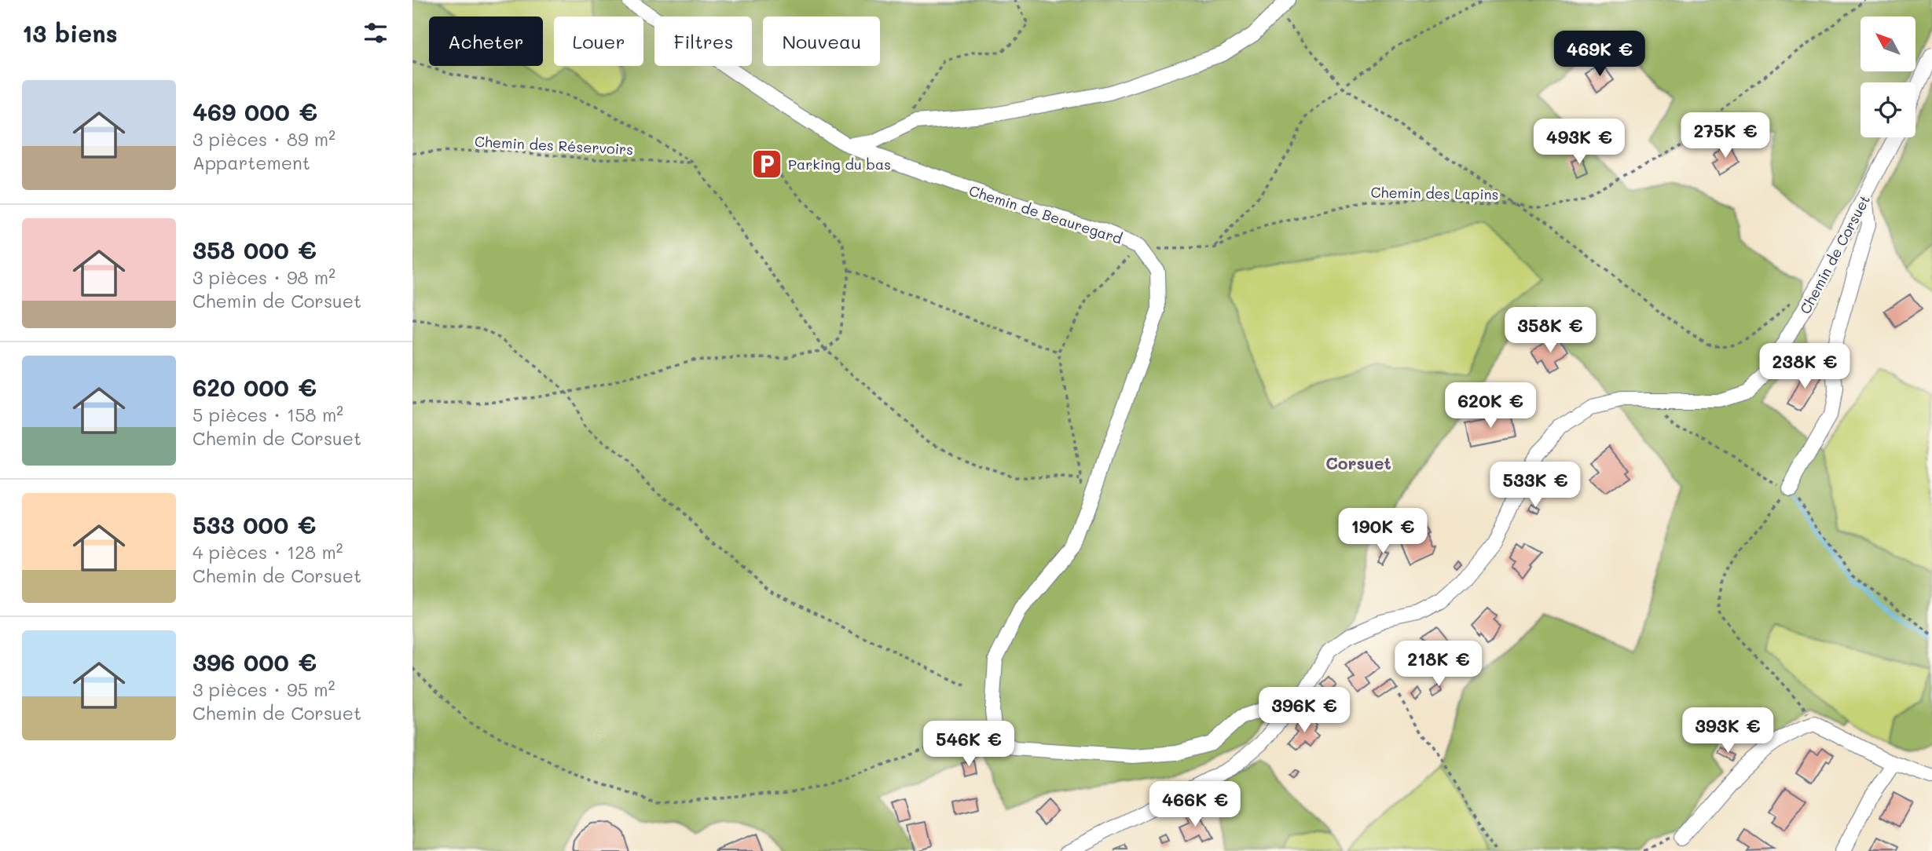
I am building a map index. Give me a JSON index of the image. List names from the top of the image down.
{
  "streets": {
    "street": ["Chemin de Beauregard", "Chemin de Corsuet"],
    "path": ["Chemin des Réservoirs", "Chemin des Lapins"]
  },
  "crossings": [
    ["Chemin des Lapins", "Chemin de Beauregard"]
  ],
  "districts": ["Corsuet"],
  "places": {
    "parking": ["Parking du bas"]
  },
  "north": "top left",
  "page": {
    "heading": "13 biens",
    "chip": [
      "Acheter",
      "Louer",
      "Filtres",
      "Nouveau"
    ],
    "price": [
      "469K €",
      "275K €",
      "493K €",
      "358K €",
      "238K €",
      "620K €",
      "533K €",
      "190K €",
      "218K €",
      "396K €",
      "393K €",
      "546K €",
      "466K €"
    ],
    "list": [
      {
        "name": "469 000 €",
        "note": "3 pièces · 89 m² · Appartement"
      },
      {
        "name": "358 000 €",
        "note": "3 pièces · 98 m² · Chemin de Corsuet"
      },
      {
        "name": "620 000 €",
        "note": "5 pièces · 158 m² · Chemin de Corsuet"
      },
      {
        "name": "533 000 €",
        "note": "4 pièces · 128 m² · Chemin de Corsuet"
      },
      {
        "name": "396 000 €",
        "note": "3 pièces · 95 m² · Chemin de Corsuet"
      }
    ]
  }
}
